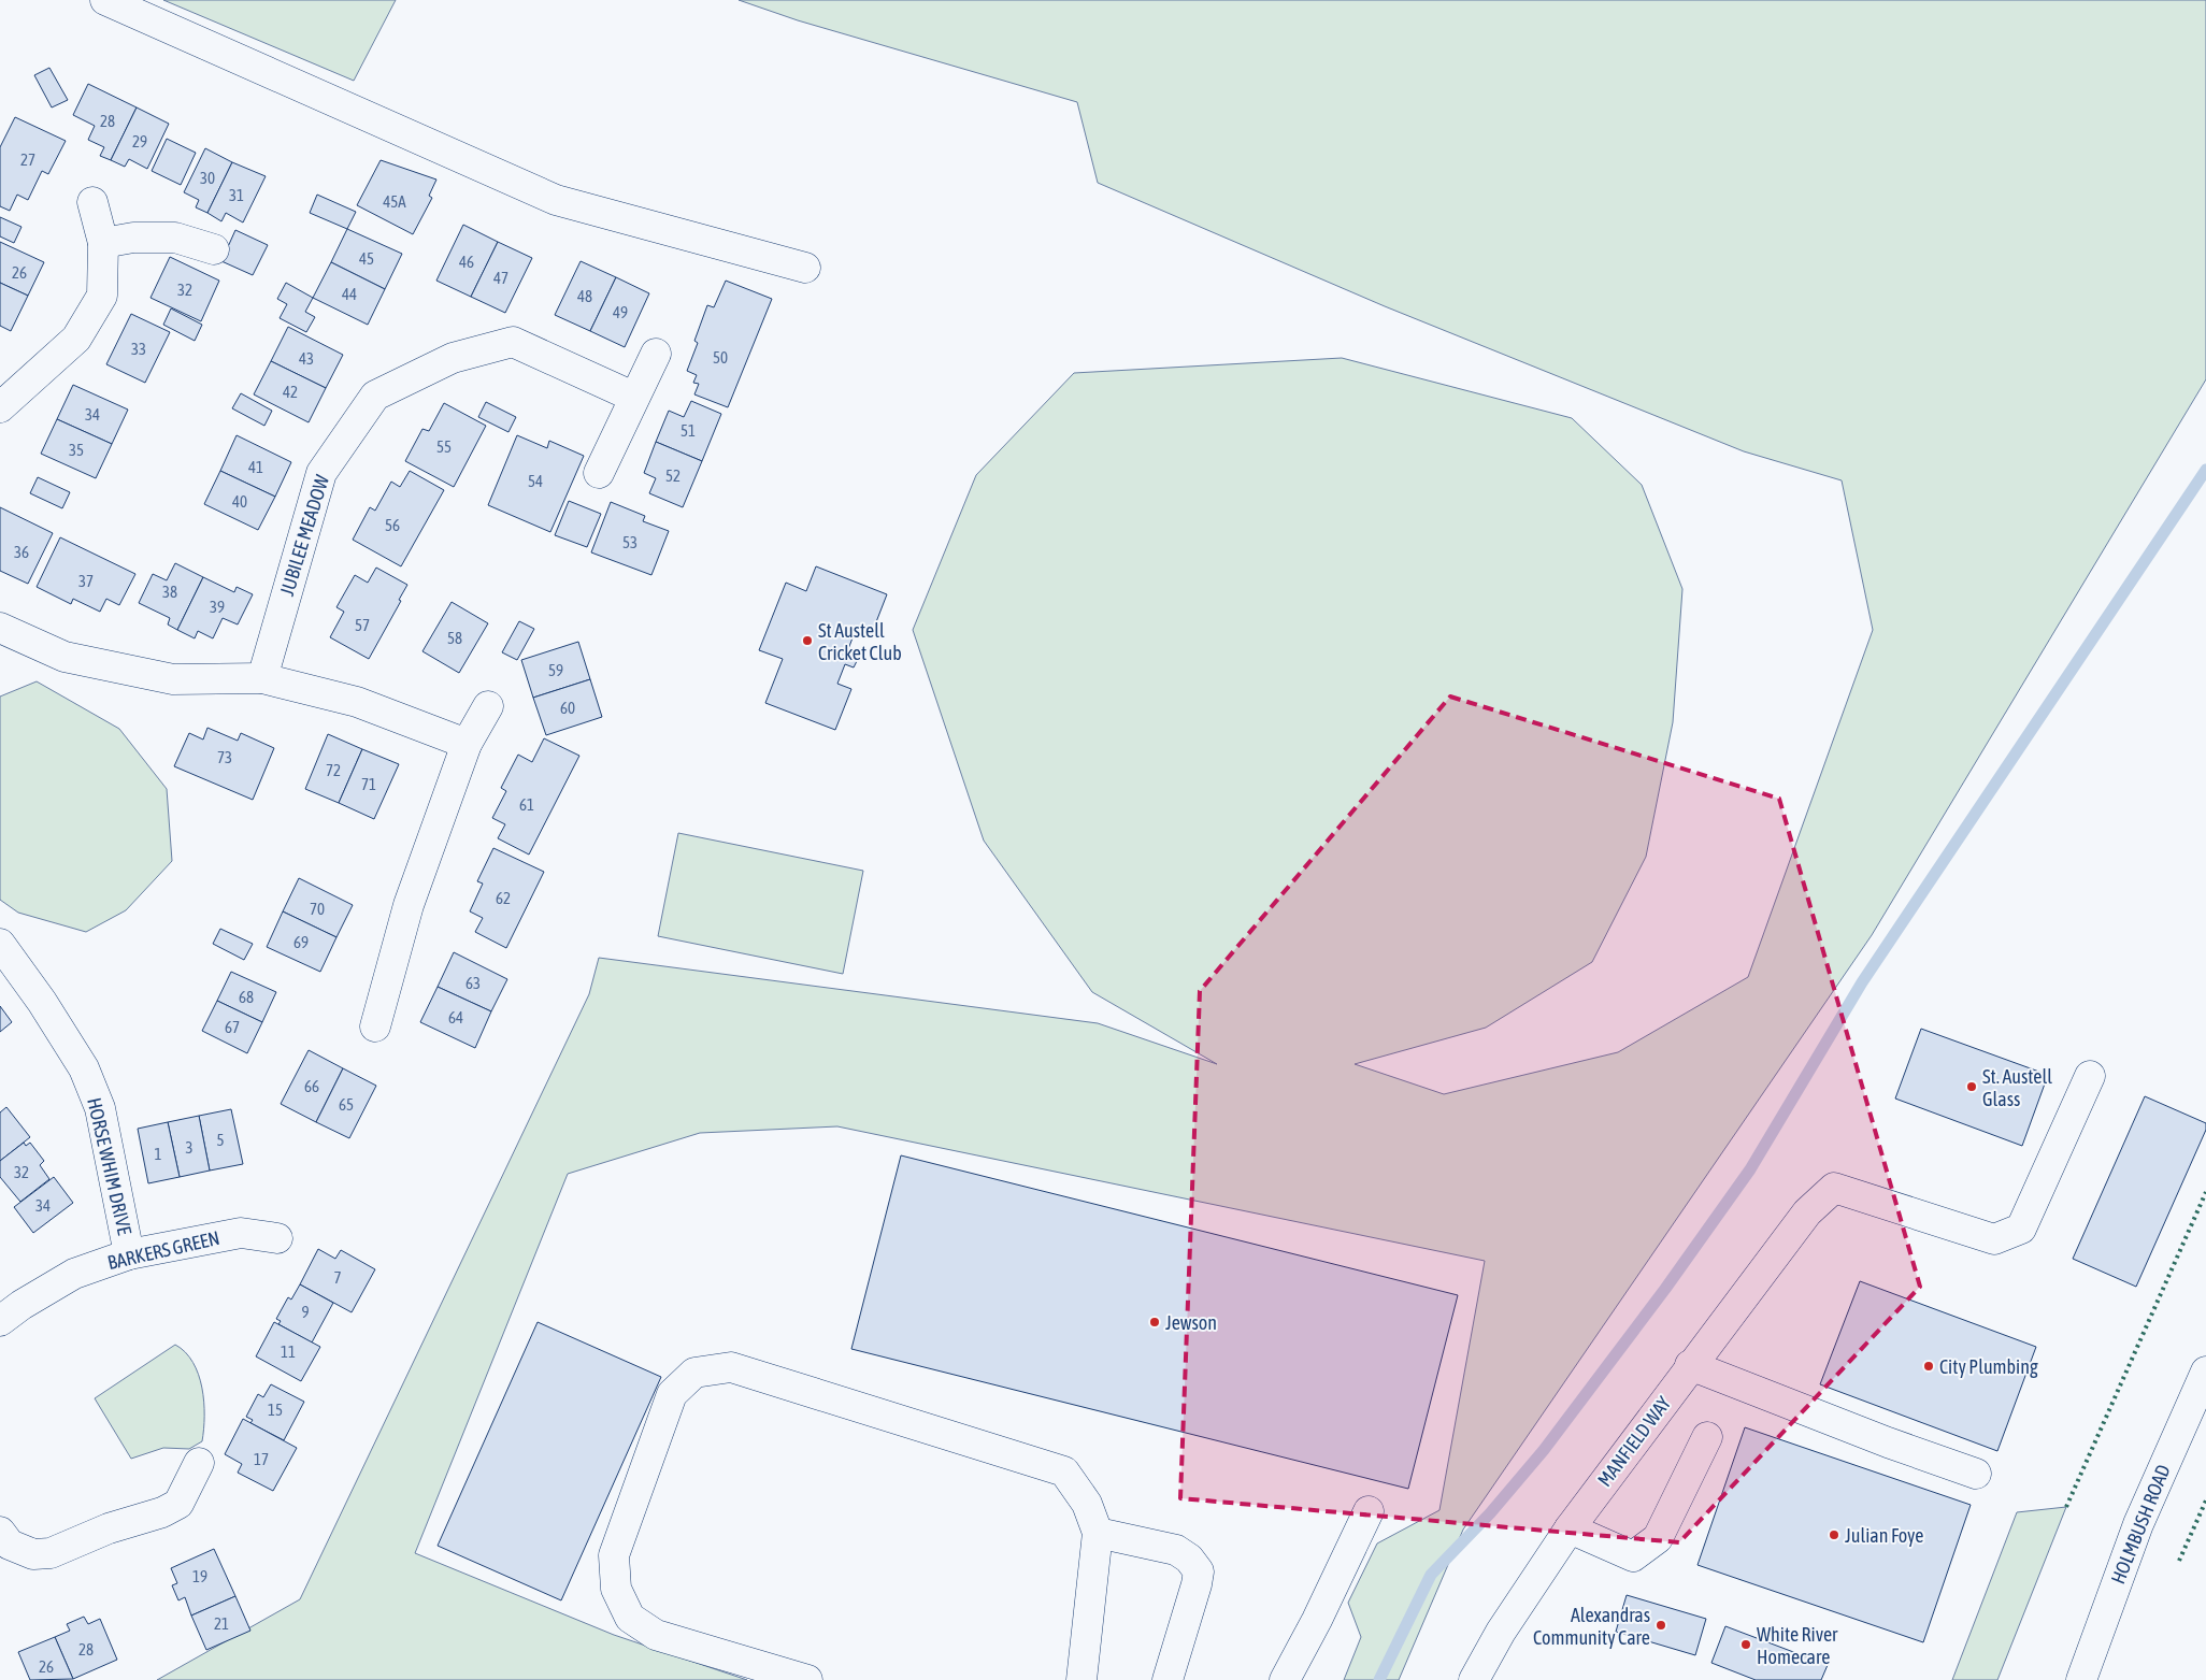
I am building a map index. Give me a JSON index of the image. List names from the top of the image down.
{
  "streets": {
    "main road": [
      "JUBILEE MEADOW",
      "HORSE WHIM DRIVE",
      "BARKERS GREEN",
      "MANFIELD WAY",
      "HOLMBUSH ROAD"
    ]
  },
  "crossings": [
    ["HORSE WHIM DRIVE", "BARKERS GREEN"]
  ],
  "places": [
    "St Austell Cricket Club",
    "St. Austell Glass",
    "Jewson",
    "City Plumbing",
    "Julian Foye",
    "Alexandras Community Care",
    "White River Homecare"
  ],
  "house_numbers": [
    "28",
    "29",
    "27",
    "30",
    "31",
    "45A",
    "45",
    "46",
    "26",
    "47",
    "32",
    "44",
    "48",
    "49",
    "33",
    "50",
    "43",
    "42",
    "34",
    "51",
    "55",
    "35",
    "41",
    "52",
    "54",
    "40",
    "56",
    "53",
    "36",
    "37",
    "38",
    "39",
    "57",
    "58",
    "59",
    "60",
    "73",
    "72",
    "71",
    "61",
    "62",
    "70",
    "69",
    "63",
    "68",
    "64",
    "67",
    "66",
    "65",
    "5",
    "3",
    "1",
    "32",
    "34",
    "7",
    "9",
    "11",
    "15",
    "17",
    "19",
    "21",
    "28",
    "26"
  ]
}
